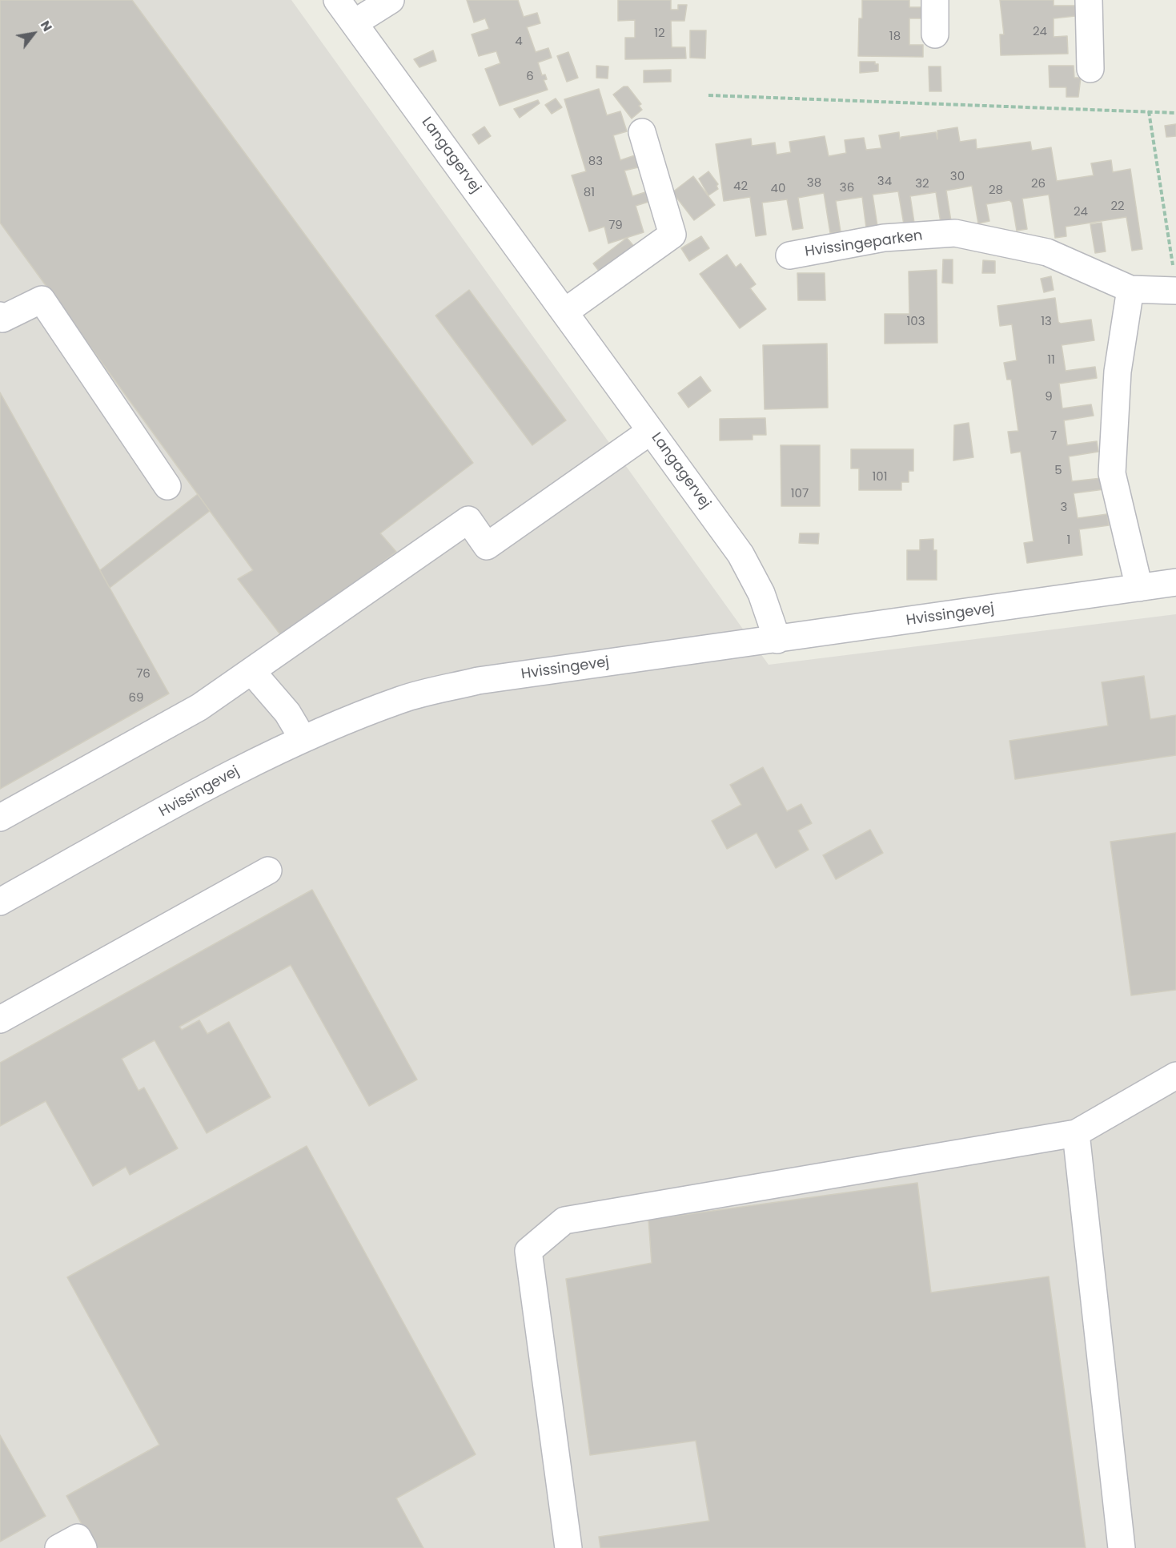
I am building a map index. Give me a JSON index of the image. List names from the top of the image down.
{
  "streets": {
    "street": ["Langagervej", "Hvissingeparken", "Hvissingevej"]
  },
  "crossings": [
    ["Langagervej", "Hvissingevej"]
  ],
  "house_numbers": [
    "24",
    "12",
    "18",
    "4",
    "6",
    "83",
    "30",
    "34",
    "38",
    "32",
    "26",
    "42",
    "36",
    "40",
    "28",
    "81",
    "22",
    "24",
    "79",
    "103",
    "13",
    "11",
    "9",
    "7",
    "5",
    "101",
    "107",
    "3",
    "1",
    "76",
    "69"
  ],
  "north": "top right"
}
